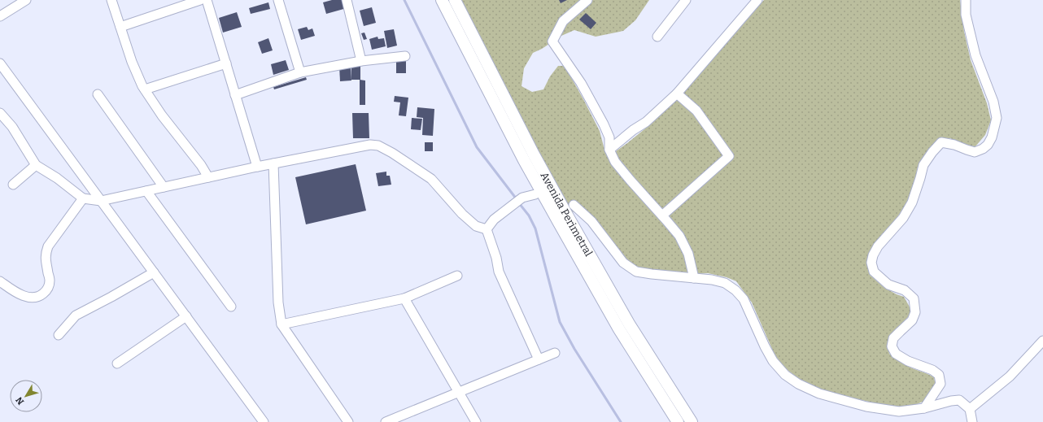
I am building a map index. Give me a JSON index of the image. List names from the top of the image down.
{
  "streets": {
    "main road": ["Avenida Perimetral"]
  },
  "north": "bottom left"
}
